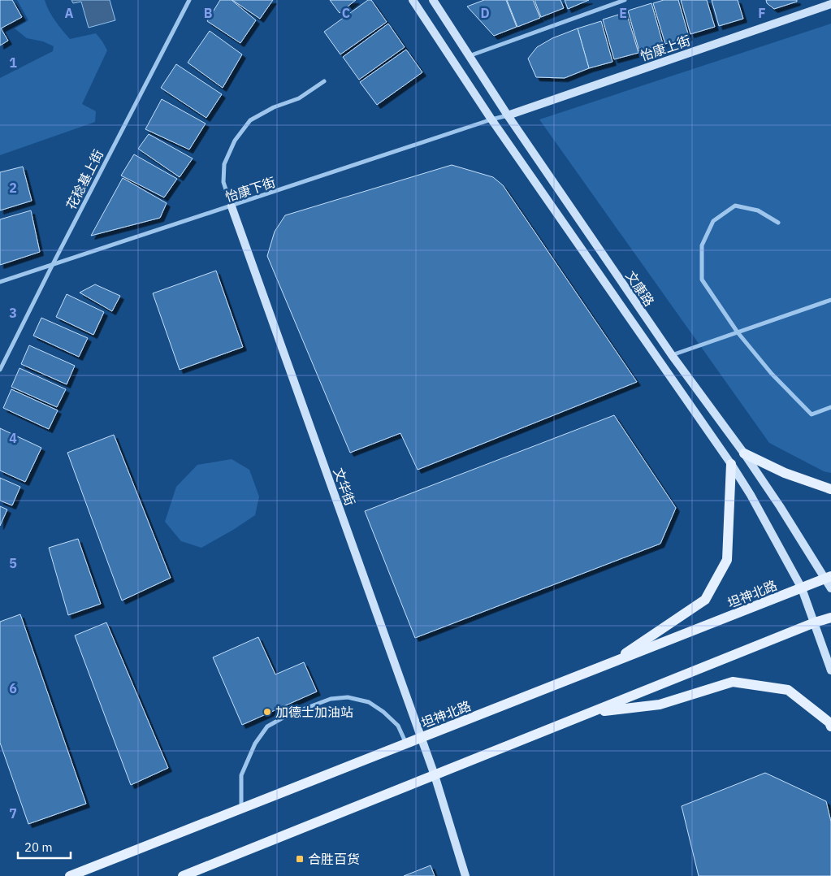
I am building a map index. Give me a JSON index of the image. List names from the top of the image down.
{
  "streets": {
    "main road": ["坦神北路"],
    "street": [
      "怡康上街",
      "花稔基上街",
      "怡康下街",
      "文康路",
      "文华街"
    ]
  },
  "crossings": [
    ["怡康上街", "怡康下街"],
    ["怡康上街", "文康路"],
    ["花稔基上街", "怡康下街"],
    ["怡康下街", "文康路"],
    ["怡康下街", "文华街"],
    ["文康路", "坦神北路"],
    ["文华街", "坦神北路"]
  ],
  "places": {
    "other": ["加德士加油站"],
    "transit": ["合胜百货"]
  },
  "scale_bar": "20 m",
  "grid": {
    "columns": [
      "A",
      "B",
      "C",
      "D",
      "E",
      "F"
    ],
    "rows": [
      "1",
      "2",
      "3",
      "4",
      "5",
      "6",
      "7"
    ]
  }
}
